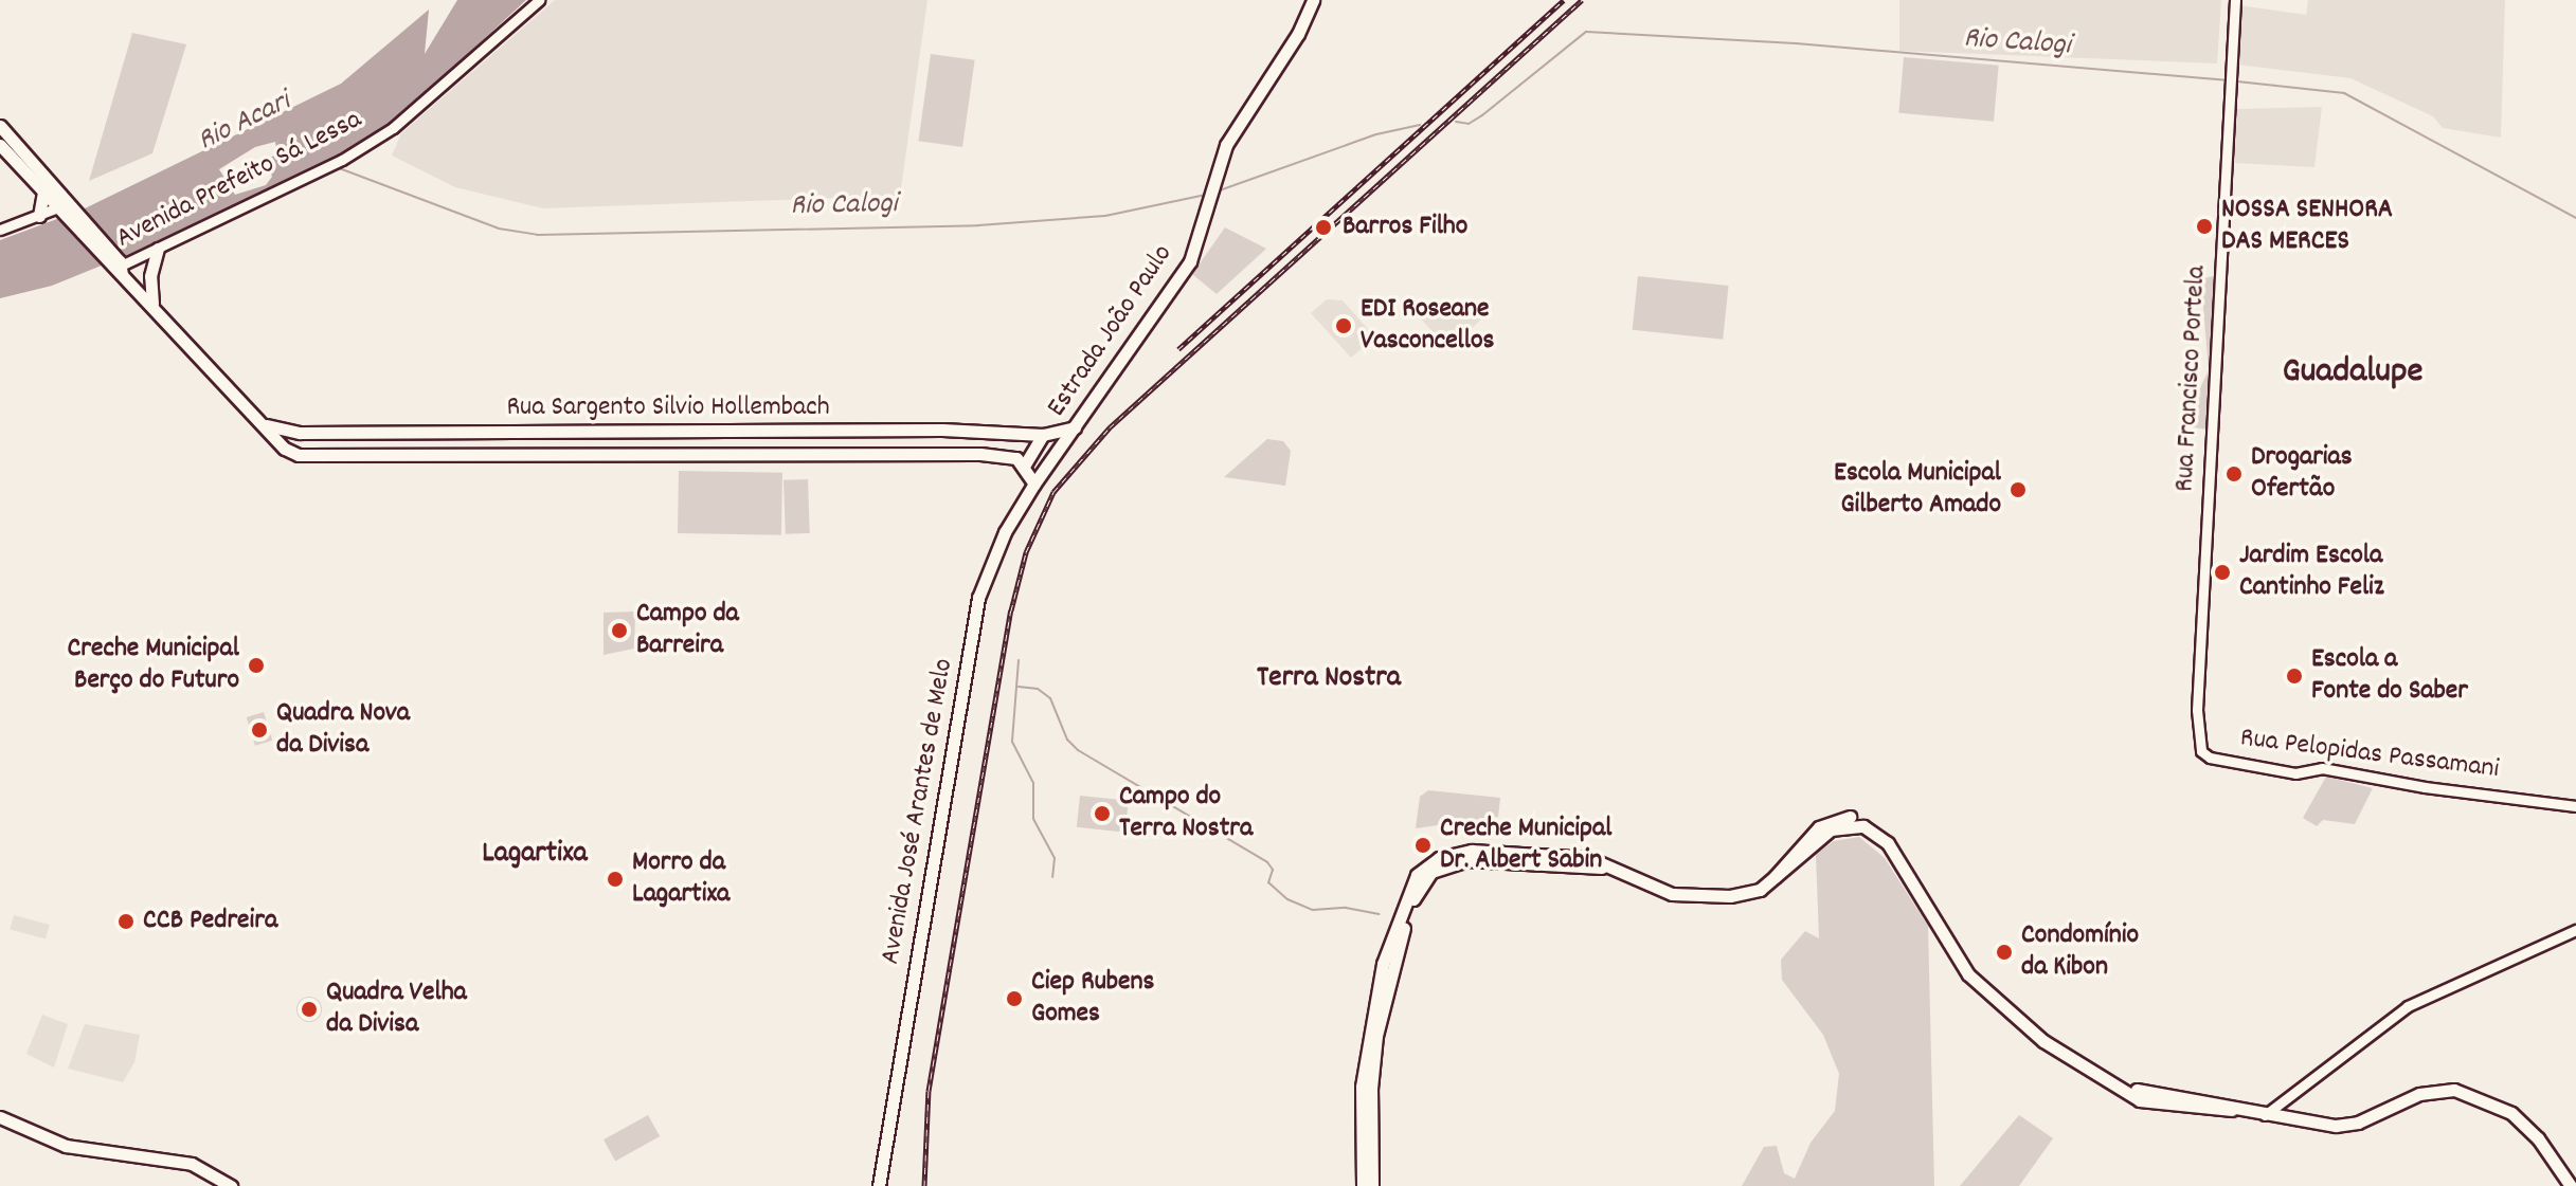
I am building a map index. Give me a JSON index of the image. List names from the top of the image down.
{
  "streets": {
    "main road": ["Estrada João Paulo", "Rua Sargento Silvio Hollembach", "Avenida José Arantes de Melo"],
    "street": ["Avenida Prefeito Sá Lessa", "Rua Francisco Portela", "Rua Pelopidas Passamani"]
  },
  "crossings": [
    ["Avenida Prefeito Sá Lessa", "Rua Sargento Silvio Hollembach"],
    ["Estrada João Paulo", "Rua Sargento Silvio Hollembach"],
    ["Estrada João Paulo", "Avenida José Arantes de Melo"],
    ["Rua Francisco Portela", "Rua Pelopidas Passamani"]
  ],
  "districts": ["Guadalupe", "Terra Nostra", "Lagartixa"],
  "water": ["Rio Calogi", "Rio Acari"],
  "places": [
    "NOSSA SENHORA DAS MERCES",
    "Barros Filho",
    "EDI Roseane Vasconcellos",
    "Drogarias Ofertão",
    "Escola Municipal Gilberto Amado",
    "Jardim Escola Cantinho Feliz",
    "Campo da Barreira",
    "Creche Municipal Berço do Futuro",
    "Escola a Fonte do Saber",
    "Quadra Nova da Divisa",
    "Campo do Terra Nostra",
    "Creche Municipal Dr. Albert Sabin",
    "Morro da Lagartixa",
    "CCB Pedreira",
    "Condomínio da Kibon",
    "Ciep Rubens Gomes",
    "Quadra Velha da Divisa"
  ]
}
